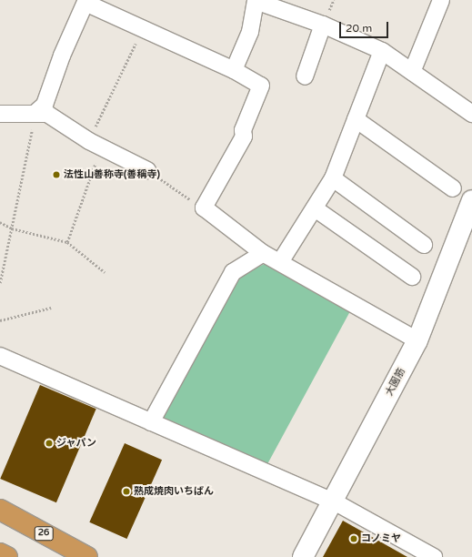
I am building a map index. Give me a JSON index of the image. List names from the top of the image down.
{
  "streets": {
    "highway": ["26"],
    "street": ["大園筋"]
  },
  "places": [
    "法性山善称寺(善稱寺)",
    "ジャパン",
    "熟成焼肉いちばん",
    "コノミヤ"
  ],
  "scale_bar": "20 m"
}
